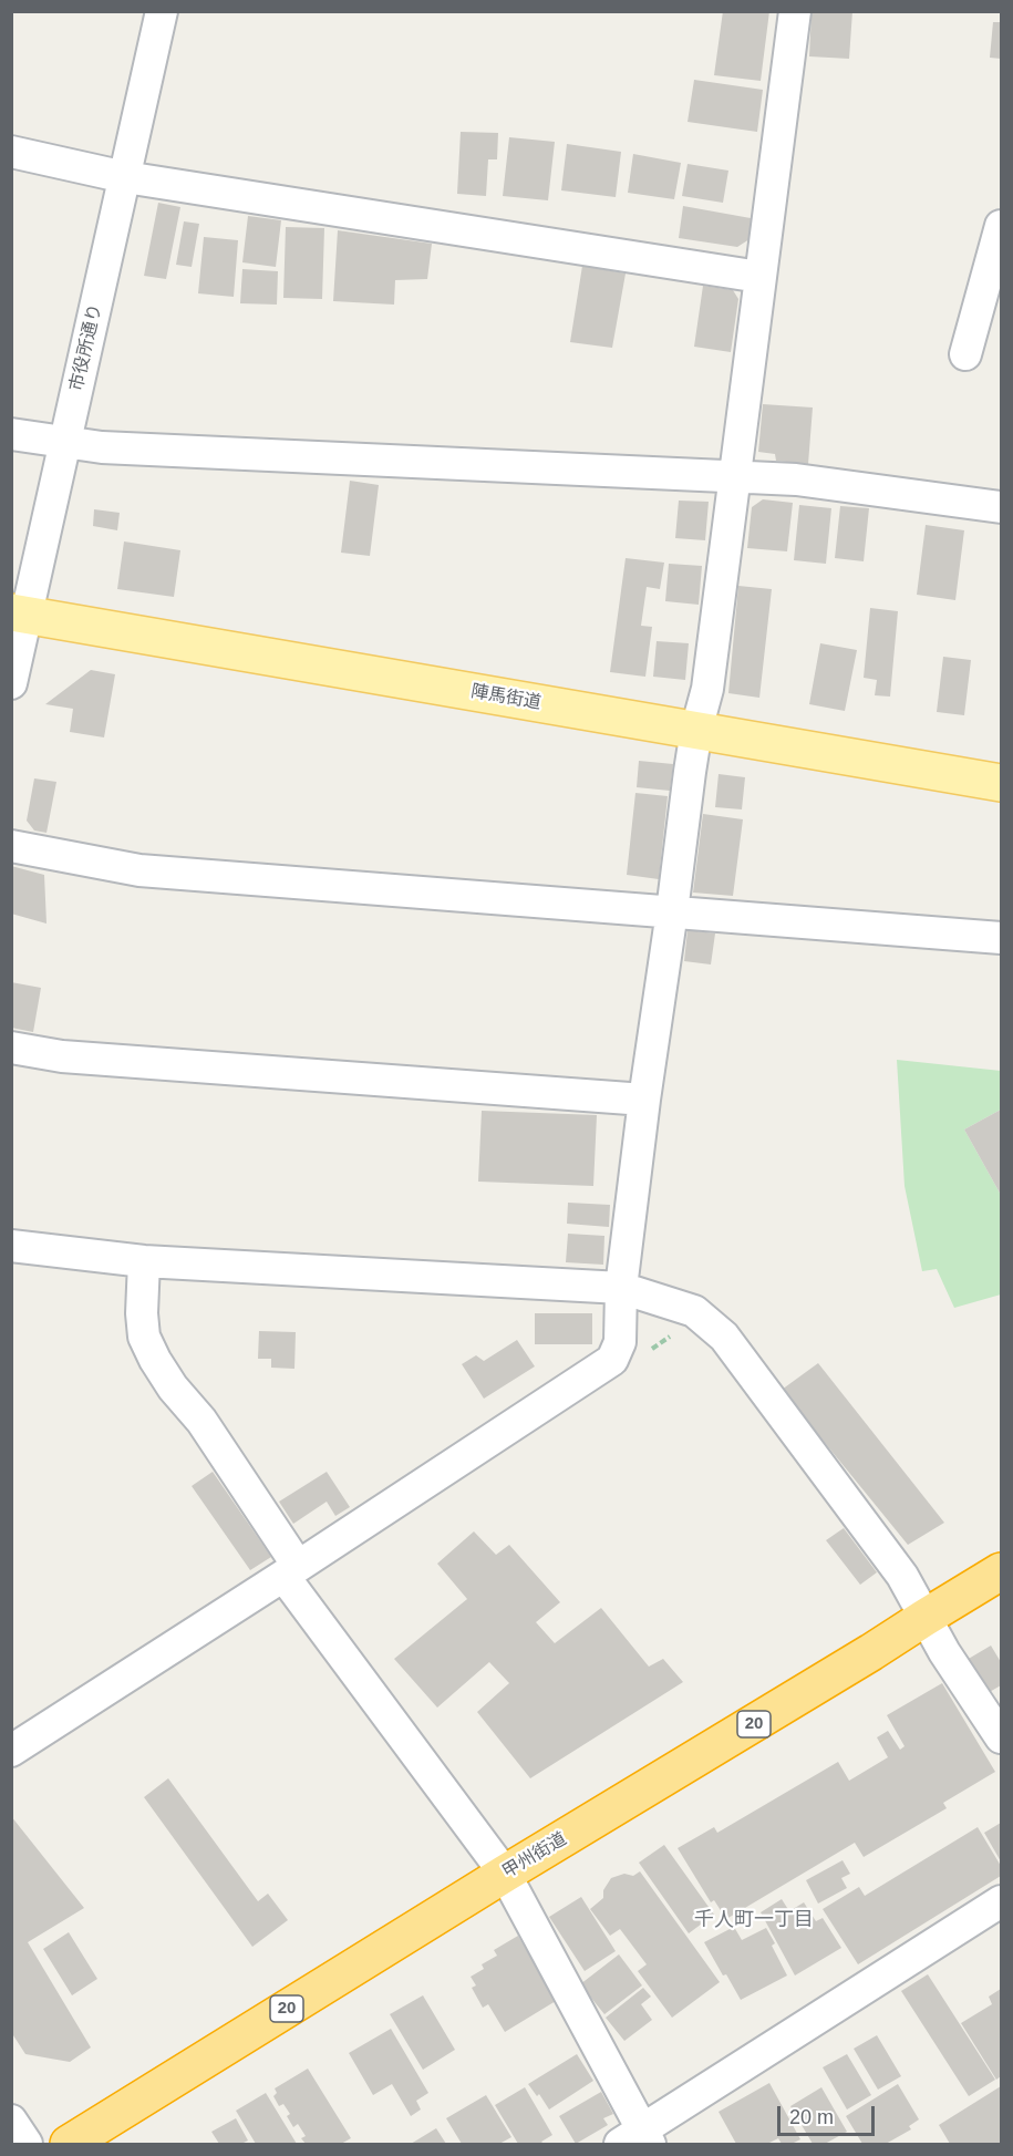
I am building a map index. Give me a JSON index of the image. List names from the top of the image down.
{
  "streets": {
    "highway": ["20", "甲州街道"],
    "main road": ["陣馬街道"],
    "street": ["市役所通り"]
  },
  "crossings": [
    ["市役所通り", "陣馬街道"]
  ],
  "districts": ["千人町一丁目"],
  "scale_bar": "20 m"
}
